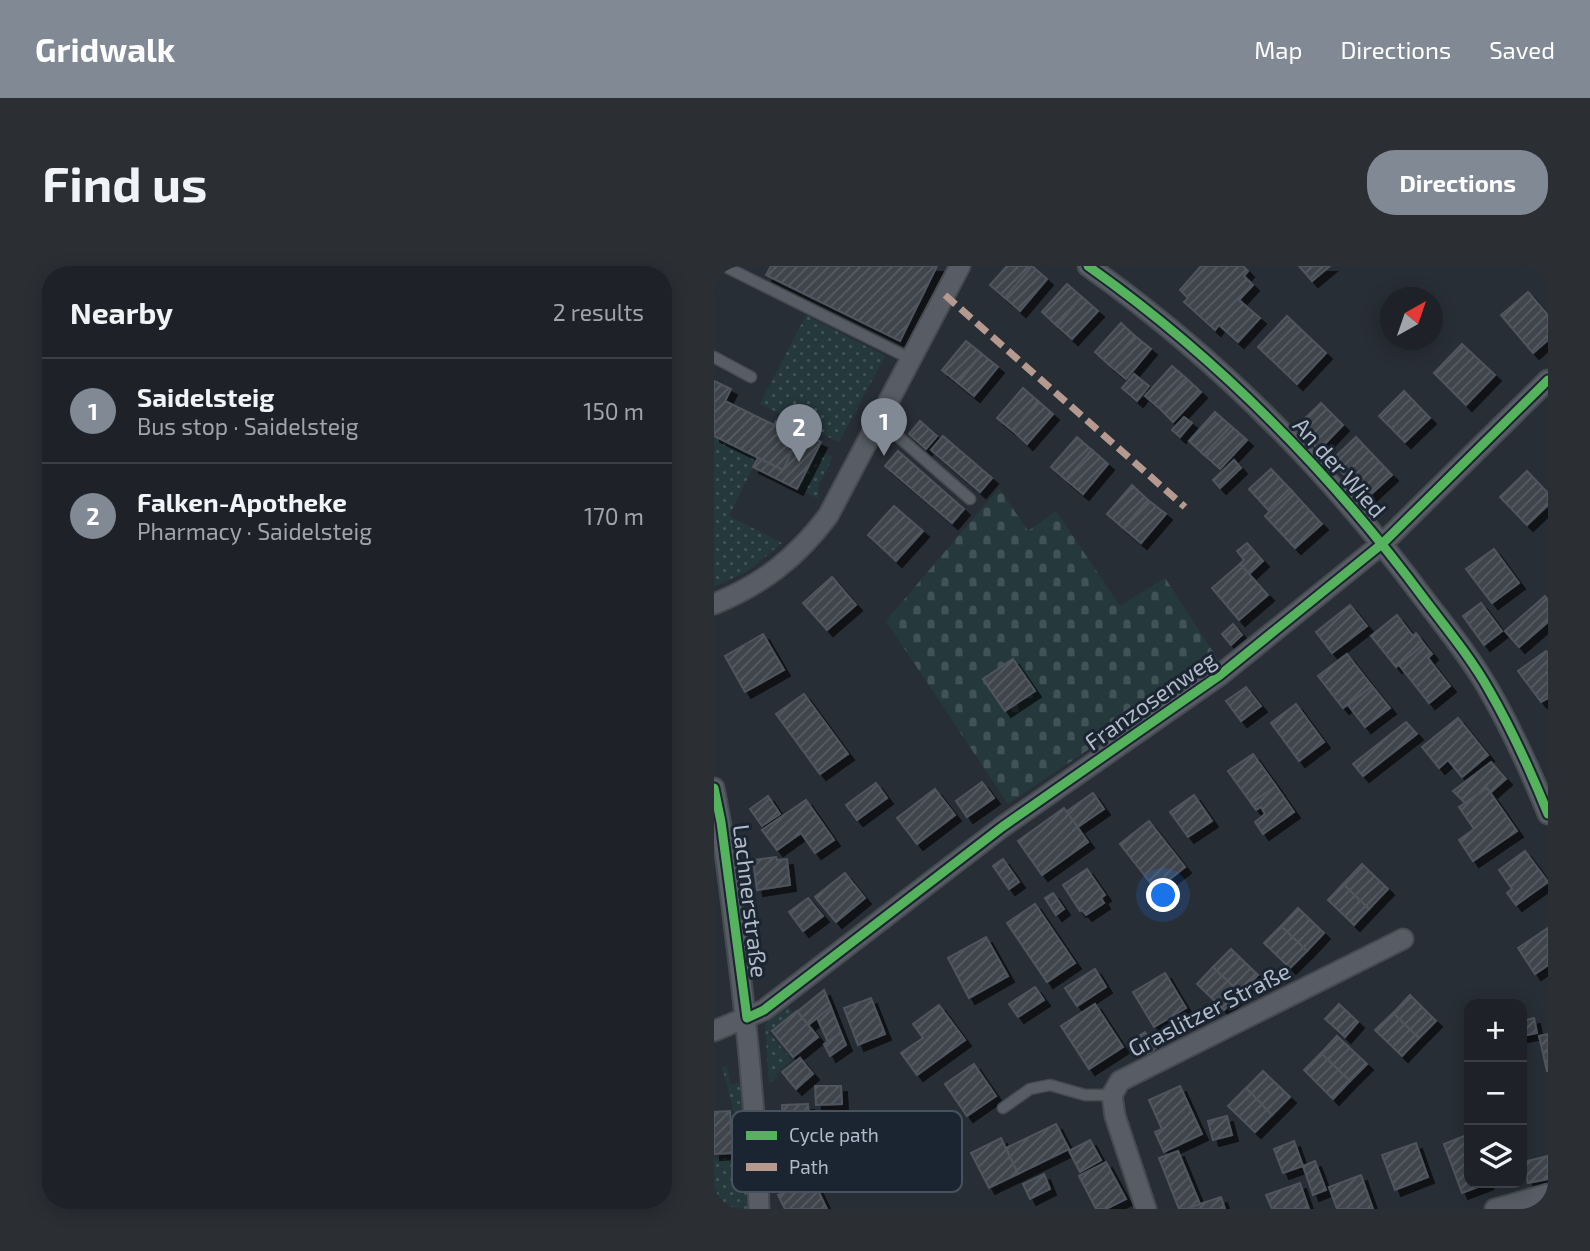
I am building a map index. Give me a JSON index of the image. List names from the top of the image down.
{
  "streets": {
    "street": [
      "An der Wied",
      "Franzosenweg",
      "Lachnerstraße",
      "Graslitzer Straße"
    ]
  },
  "crossings": [
    ["An der Wied", "Franzosenweg"],
    ["Franzosenweg", "Lachnerstraße"]
  ],
  "legend": ["Cycle path", "Path"],
  "north": "top right",
  "page": {
    "header": "Gridwalk",
    "nav": ["Map", "Directions", "Saved"],
    "buttons": "Directions",
    "title": "Find us",
    "heading": ["Nearby", "2 results"],
    "list": [
      {
        "mark": "1",
        "name": "Saidelsteig",
        "note": "Bus stop · Saidelsteig",
        "value": "150 m"
      },
      {
        "mark": "2",
        "name": "Falken-Apotheke",
        "note": "Pharmacy · Saidelsteig",
        "value": "170 m"
      }
    ],
    "pins": ["1", "2"],
    "map_buttons": ["+", "−"]
  }
}
